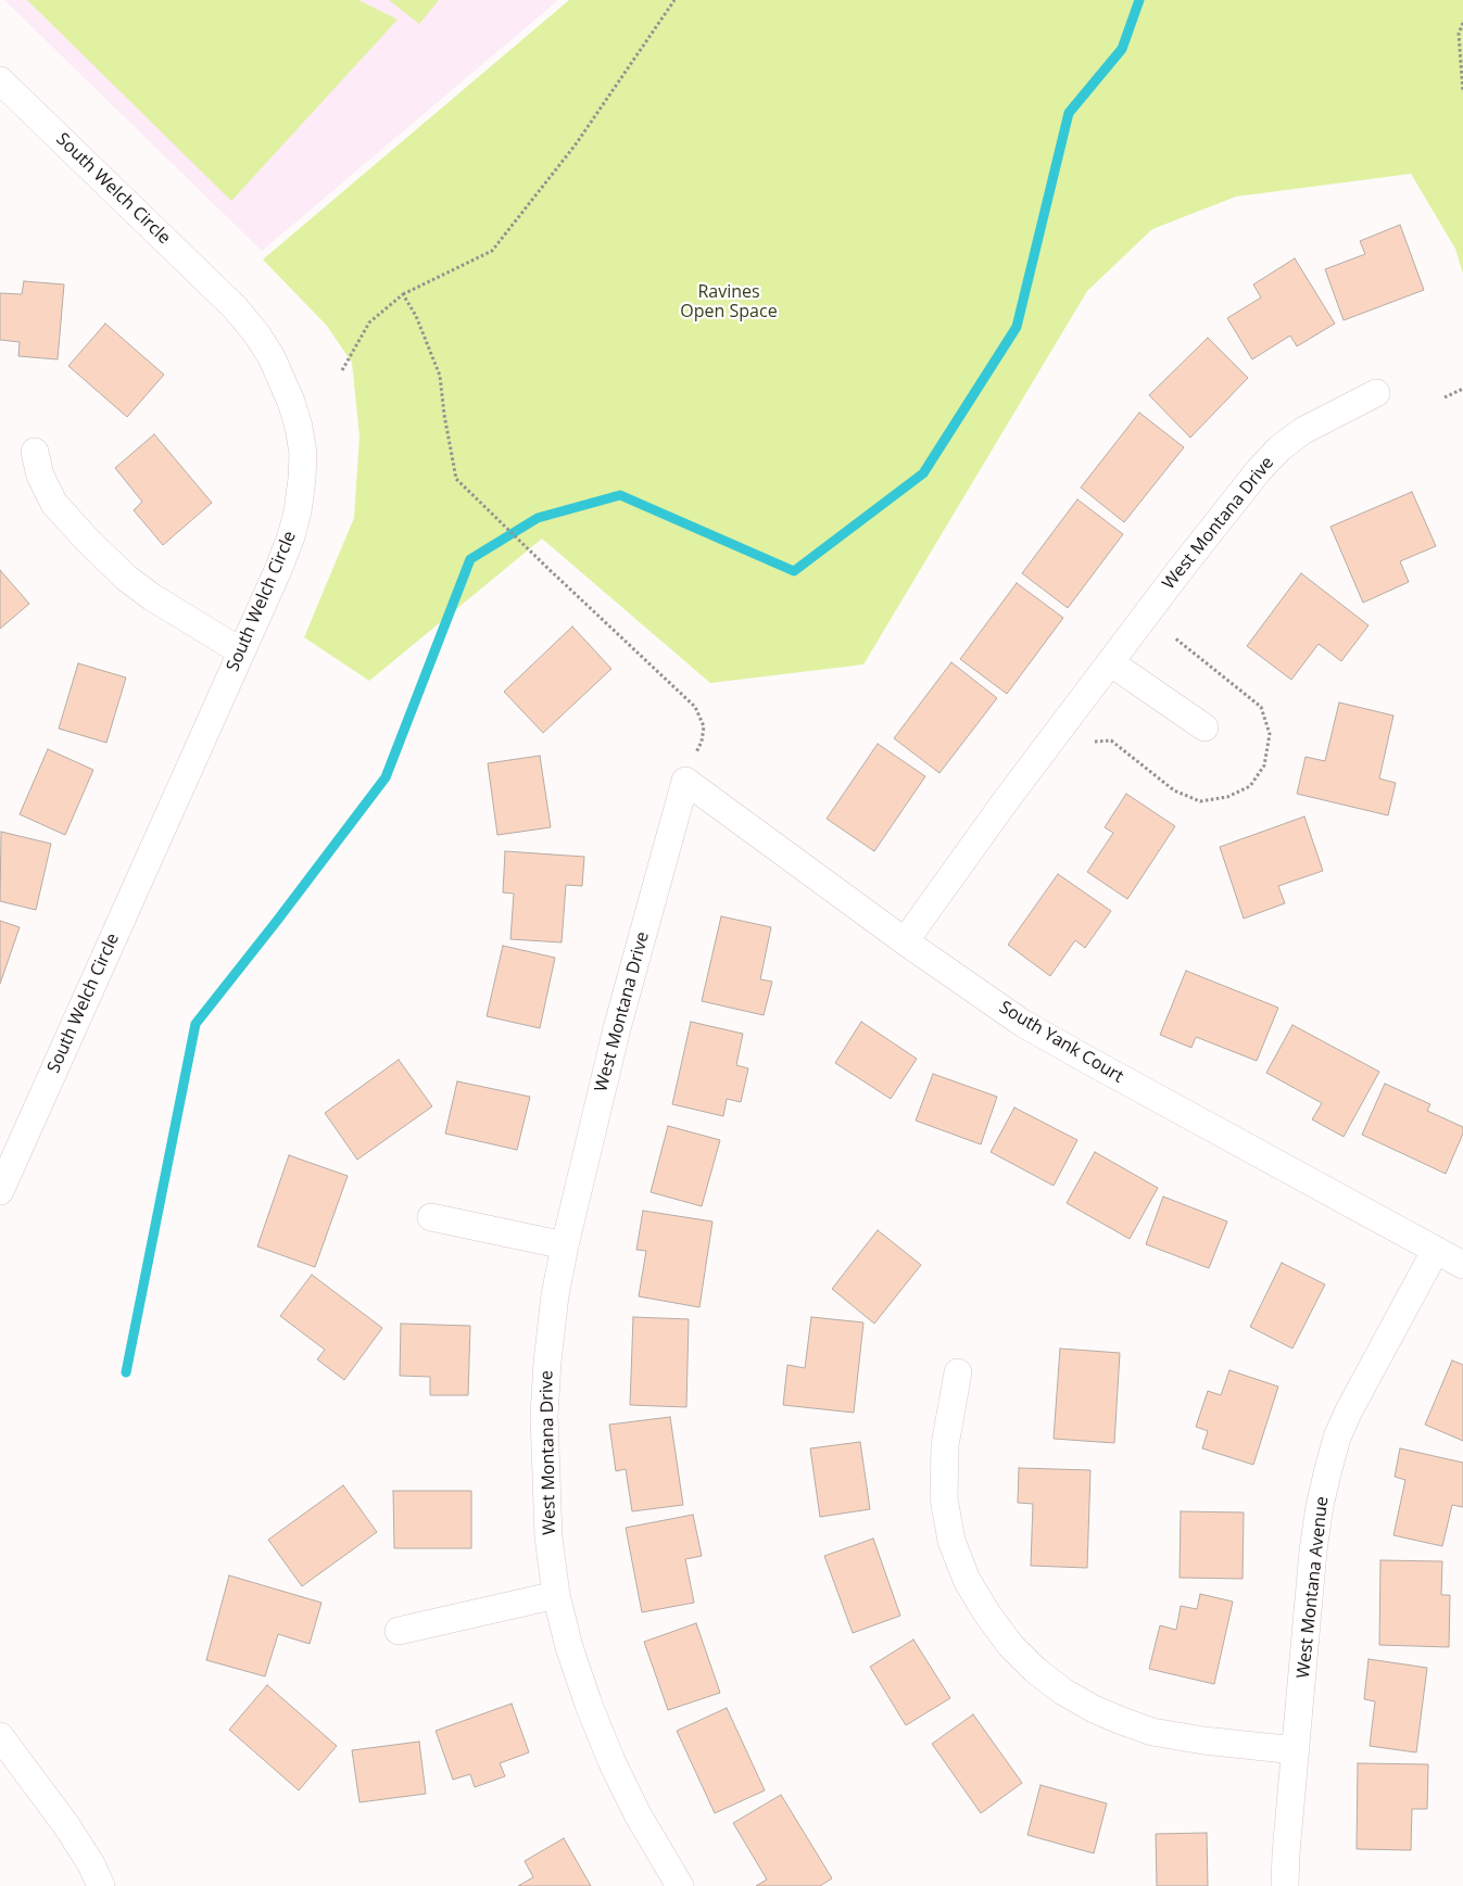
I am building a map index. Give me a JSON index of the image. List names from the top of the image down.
{
  "streets": {
    "street": [
      "South Welch Circle",
      "West Montana Drive",
      "South Yank Court",
      "West Montana Avenue"
    ]
  },
  "crossings": [
    ["West Montana Drive", "South Yank Court"],
    ["South Yank Court", "West Montana Avenue"]
  ],
  "parks": ["Ravines Open Space"]
}
